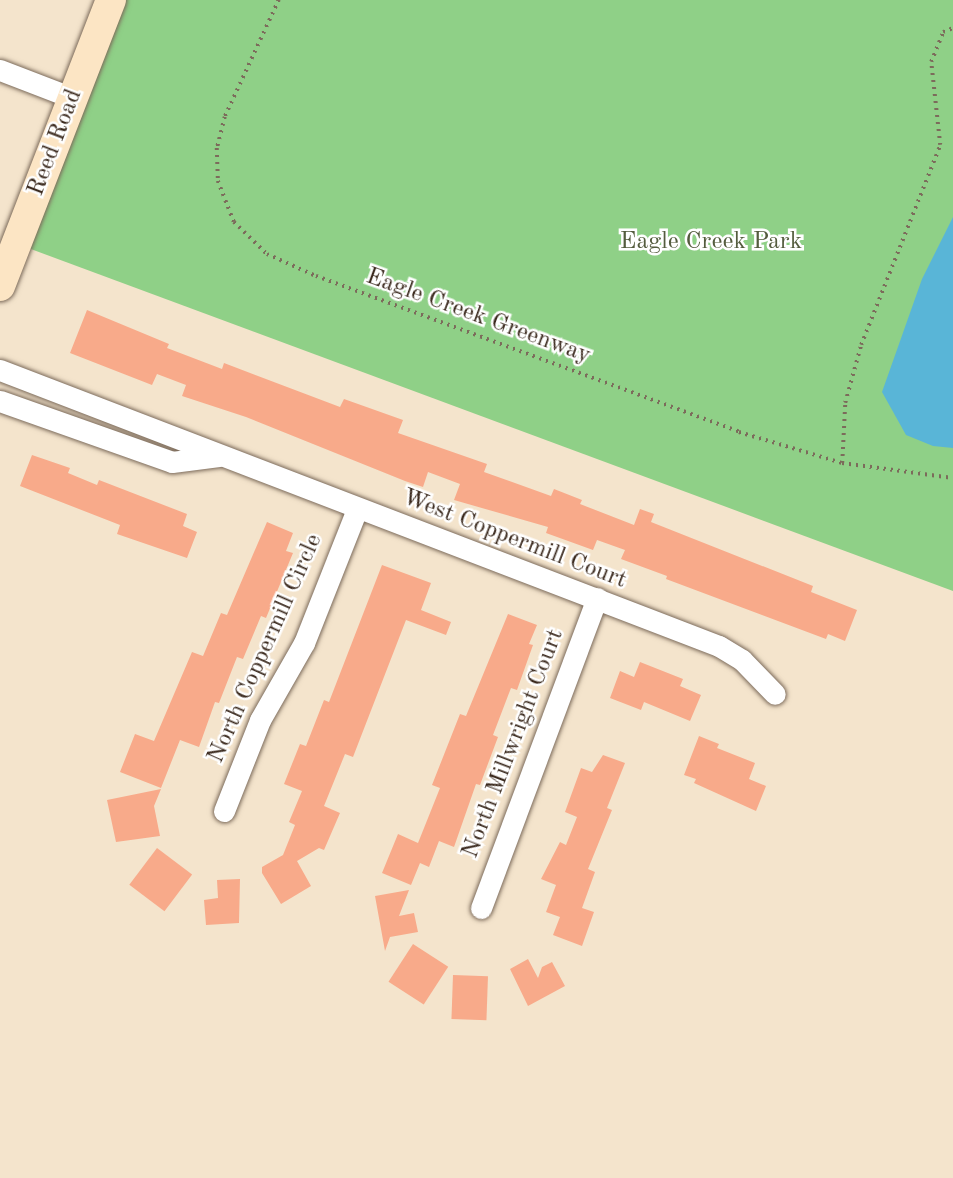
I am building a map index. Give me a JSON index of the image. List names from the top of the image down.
{
  "streets": {
    "main road": ["Reed Road"],
    "street": ["West Coppermill Court", "North Coppermill Circle", "North Millwright Court"],
    "path": ["Eagle Creek Greenway"]
  },
  "crossings": [
    ["West Coppermill Court", "North Coppermill Circle"],
    ["West Coppermill Court", "North Millwright Court"]
  ],
  "parks": ["Eagle Creek Park"]
}
